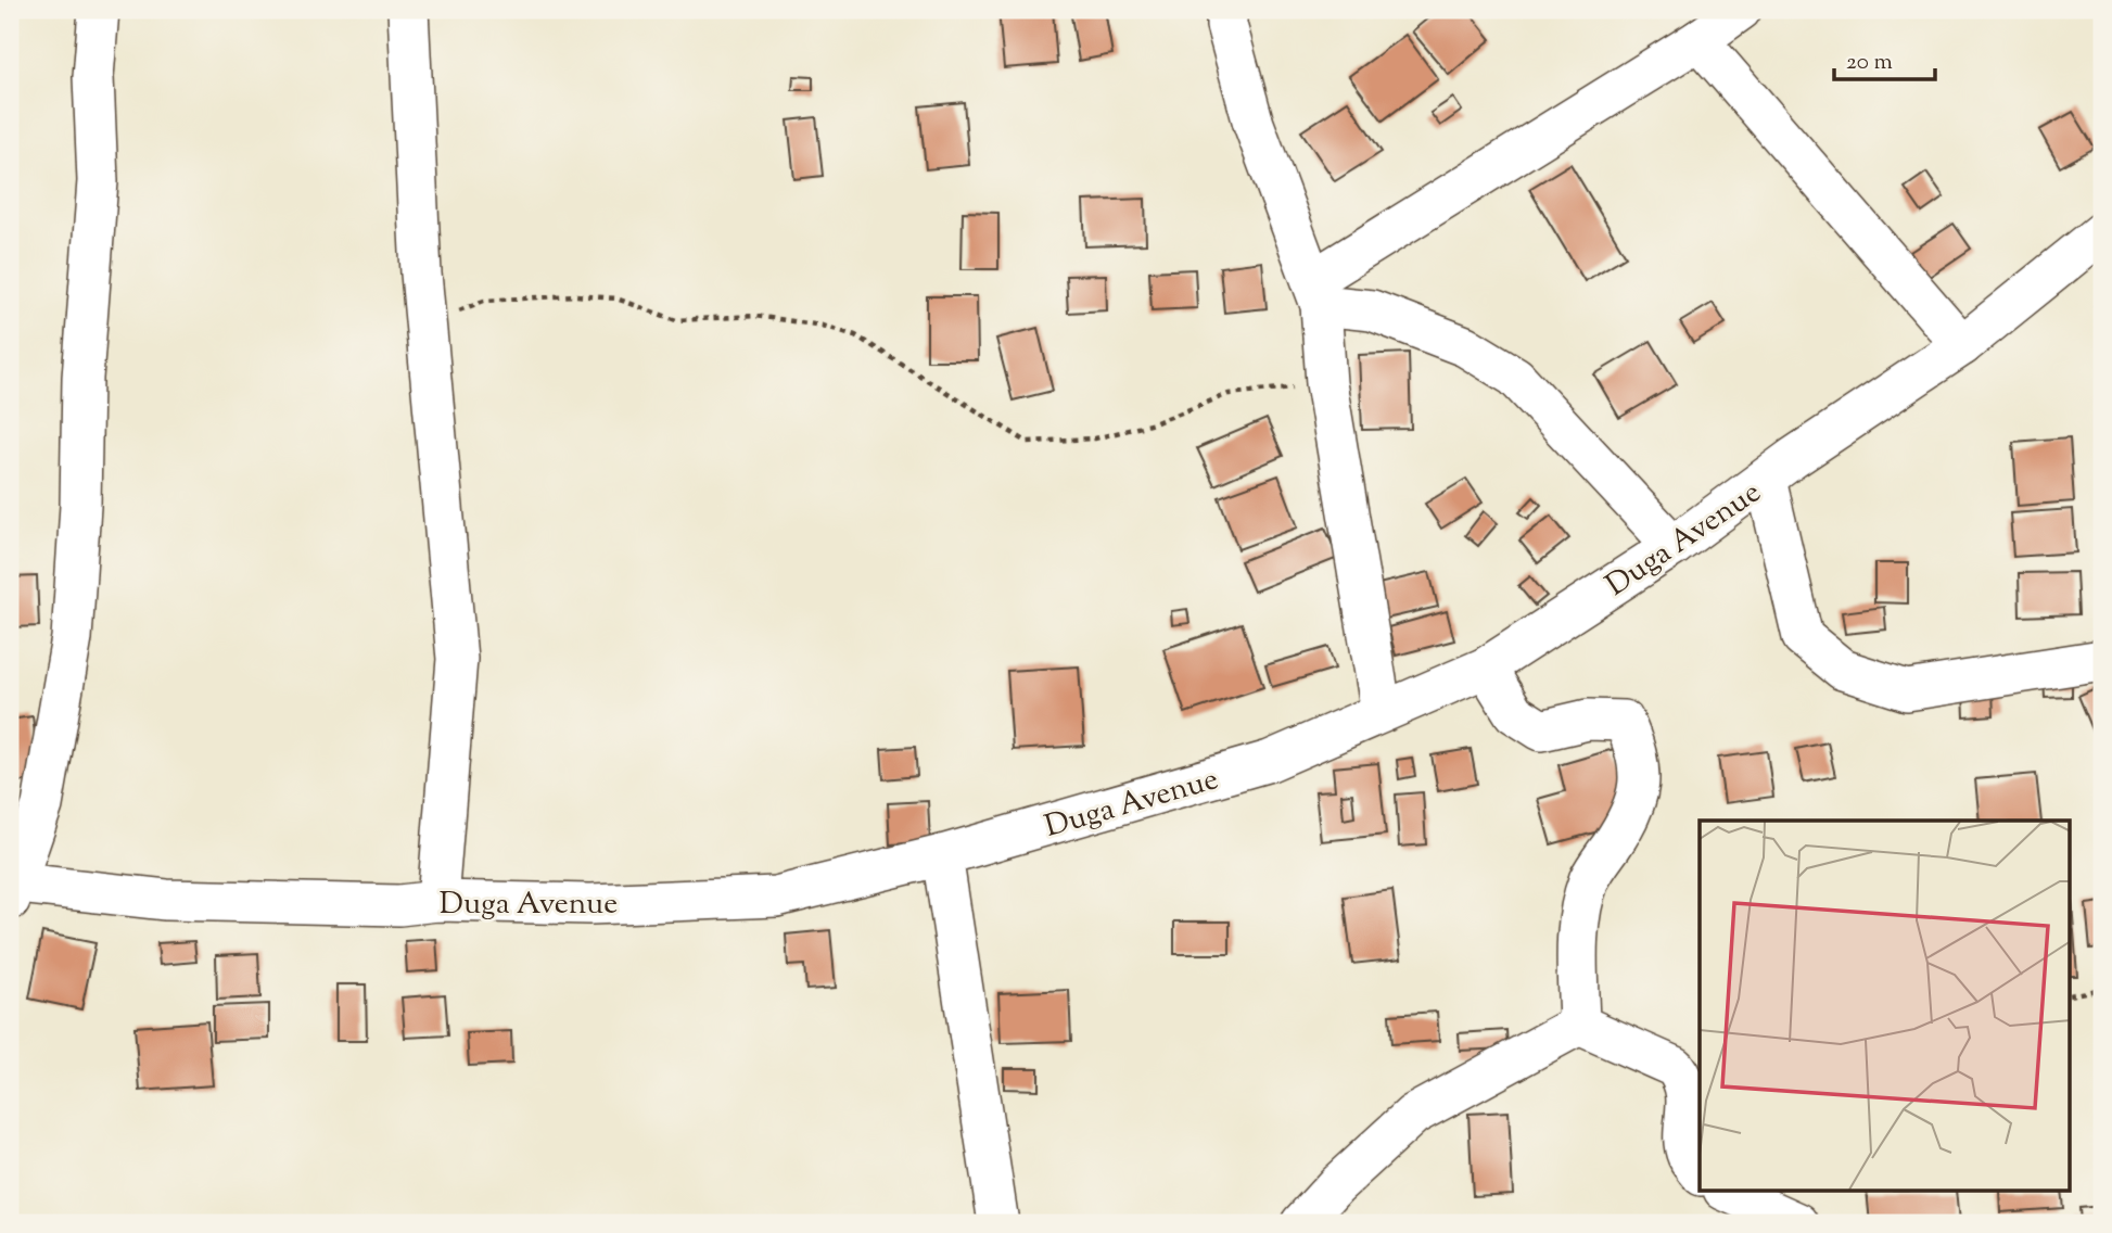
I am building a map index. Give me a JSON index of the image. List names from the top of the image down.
{
  "streets": {
    "street": ["Duga Avenue"]
  },
  "scale_bar": "20 m"
}
